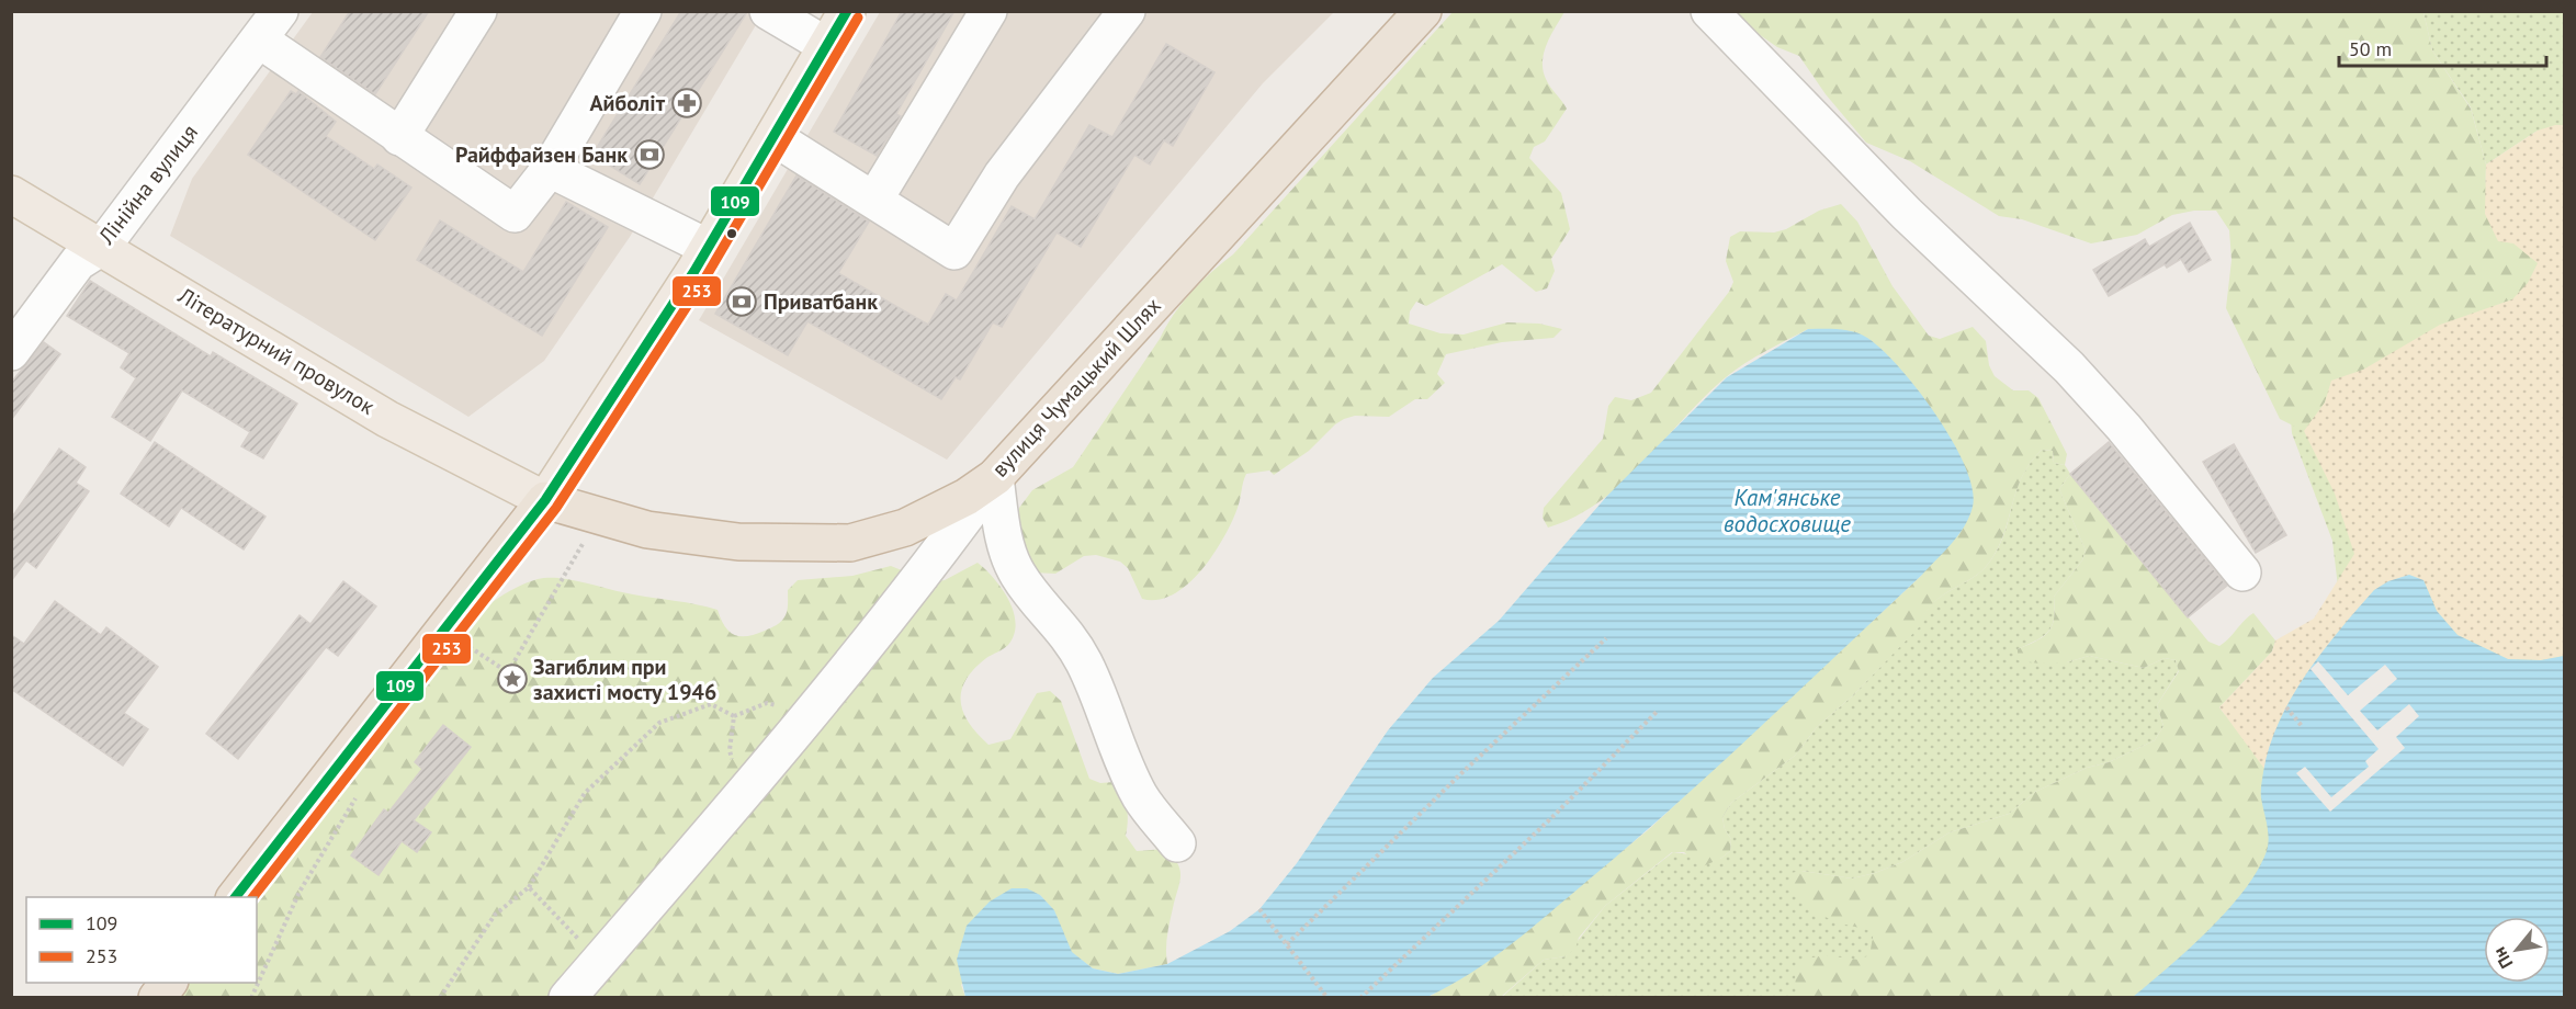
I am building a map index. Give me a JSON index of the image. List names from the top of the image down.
{
  "streets": {
    "highway": ["вулиця Чумацький Шлях"],
    "main road": ["Літературний провулок"],
    "street": ["Лінійна вулиця"]
  },
  "crossings": [
    ["Лінійна вулиця", "Літературний провулок"],
    ["Літературний провулок", "вулиця Чумацький Шлях"]
  ],
  "water": ["Кам'янське водосховище"],
  "places": {
    "pharmacy": ["Айболіт"],
    "bank": ["Райффайзен Банк", "Приватбанк"],
    "place": ["Загиблим при захисті мосту 1946"]
  },
  "lines": ["transit line 109", "transit line 253"],
  "legend": ["109", "253"],
  "scale_bar": "50 m",
  "north": "bottom left"
}
